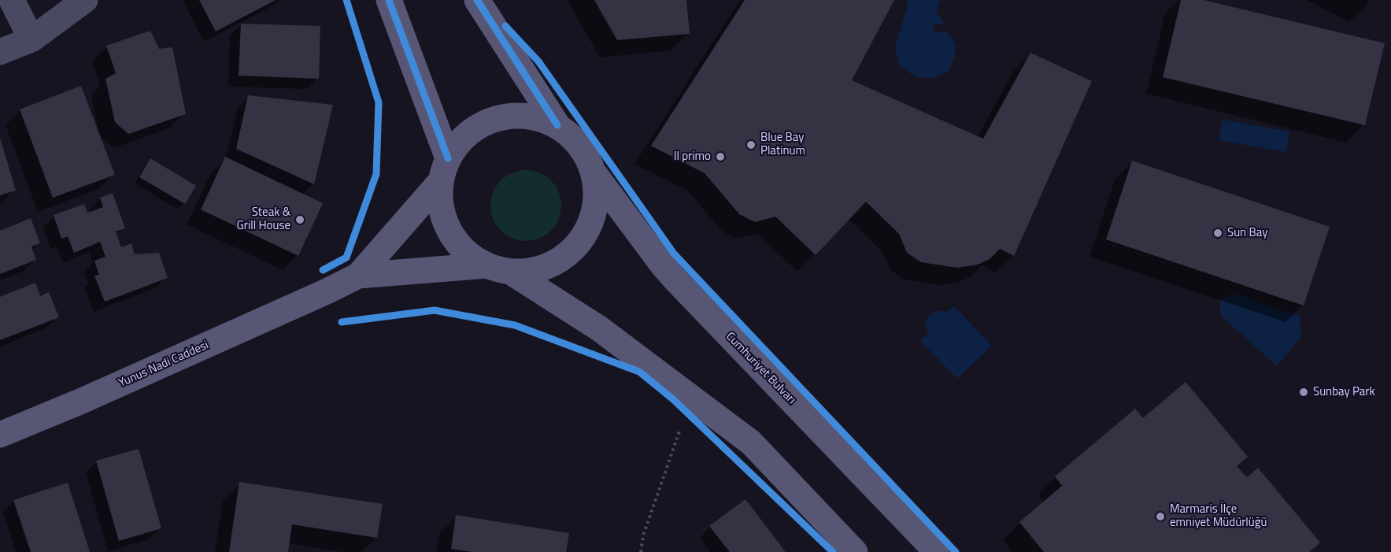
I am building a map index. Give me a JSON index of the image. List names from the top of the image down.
{
  "streets": {
    "main road": ["Yunus Nadi Caddesi", "Cumhuriyet Bulvarı"]
  },
  "places": [
    "Blue Bay Platinum",
    "Il primo",
    "Steak & Grill House",
    "Sun Bay",
    "Sunbay Park",
    "Marmaris İlçe emniyet Müdürlüğü"
  ]
}
